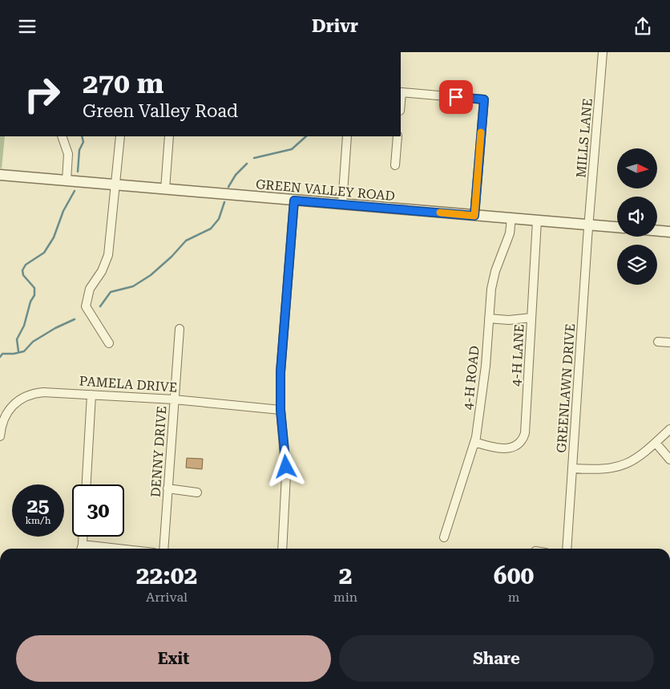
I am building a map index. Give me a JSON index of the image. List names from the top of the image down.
{
  "streets": {
    "street": [
      "MILLS LANE",
      "GREEN VALLEY ROAD",
      "4-H LANE",
      "4-H ROAD",
      "PAMELA DRIVE",
      "GREENLAWN DRIVE",
      "DENNY DRIVE"
    ]
  },
  "crossings": [
    ["MILLS LANE", "GREEN VALLEY ROAD"],
    ["MILLS LANE", "GREENLAWN DRIVE"],
    ["GREEN VALLEY ROAD", "4-H LANE"],
    ["GREEN VALLEY ROAD", "4-H ROAD"],
    ["GREEN VALLEY ROAD", "GREENLAWN DRIVE"],
    ["4-H LANE", "4-H ROAD"],
    ["PAMELA DRIVE", "DENNY DRIVE"]
  ],
  "north": "right",
  "page": {
    "header": "Drivr",
    "turn": ["270 m", "Green Valley Road"],
    "speed": "25 km/h",
    "limit": "30",
    "eta": [
      "22:02",
      "Arrival",
      "2",
      "min",
      "600",
      "m"
    ],
    "buttons": ["Exit", "Share"]
  }
}
